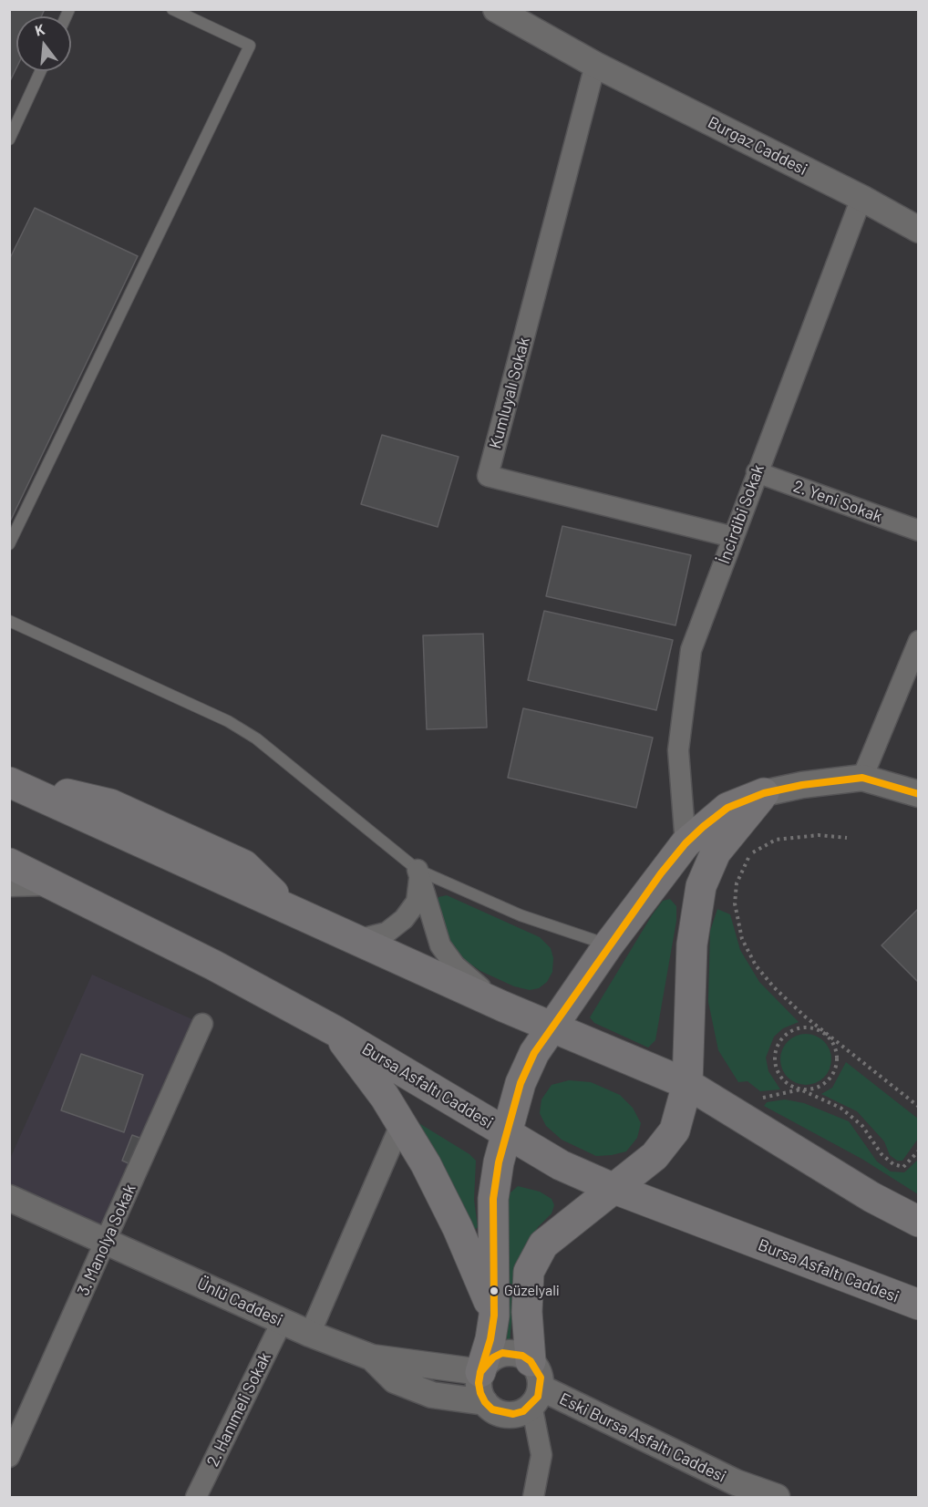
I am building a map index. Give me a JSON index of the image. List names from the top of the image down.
{
  "streets": {
    "highway": ["Bursa Asfaltı Caddesi"],
    "street": [
      "Burgaz Caddesi",
      "Kumluyalı Sokak",
      "2. Yeni Sokak",
      "İncirdibi Sokak",
      "3. Manolya Sokak",
      "Ünlü Caddesi",
      "2. Hanımeli Sokak",
      "Eski Bursa Asfaltı Caddesi"
    ]
  },
  "crossings": [
    ["Burgaz Caddesi", "Kumluyalı Sokak"],
    ["Burgaz Caddesi", "İncirdibi Sokak"],
    ["Kumluyalı Sokak", "İncirdibi Sokak"],
    ["2. Yeni Sokak", "İncirdibi Sokak"],
    ["3. Manolya Sokak", "Ünlü Caddesi"],
    ["Ünlü Caddesi", "2. Hanımeli Sokak"],
    ["Ünlü Caddesi", "Eski Bursa Asfaltı Caddesi"]
  ],
  "places": ["Güzelyali"],
  "north": "top"
}
